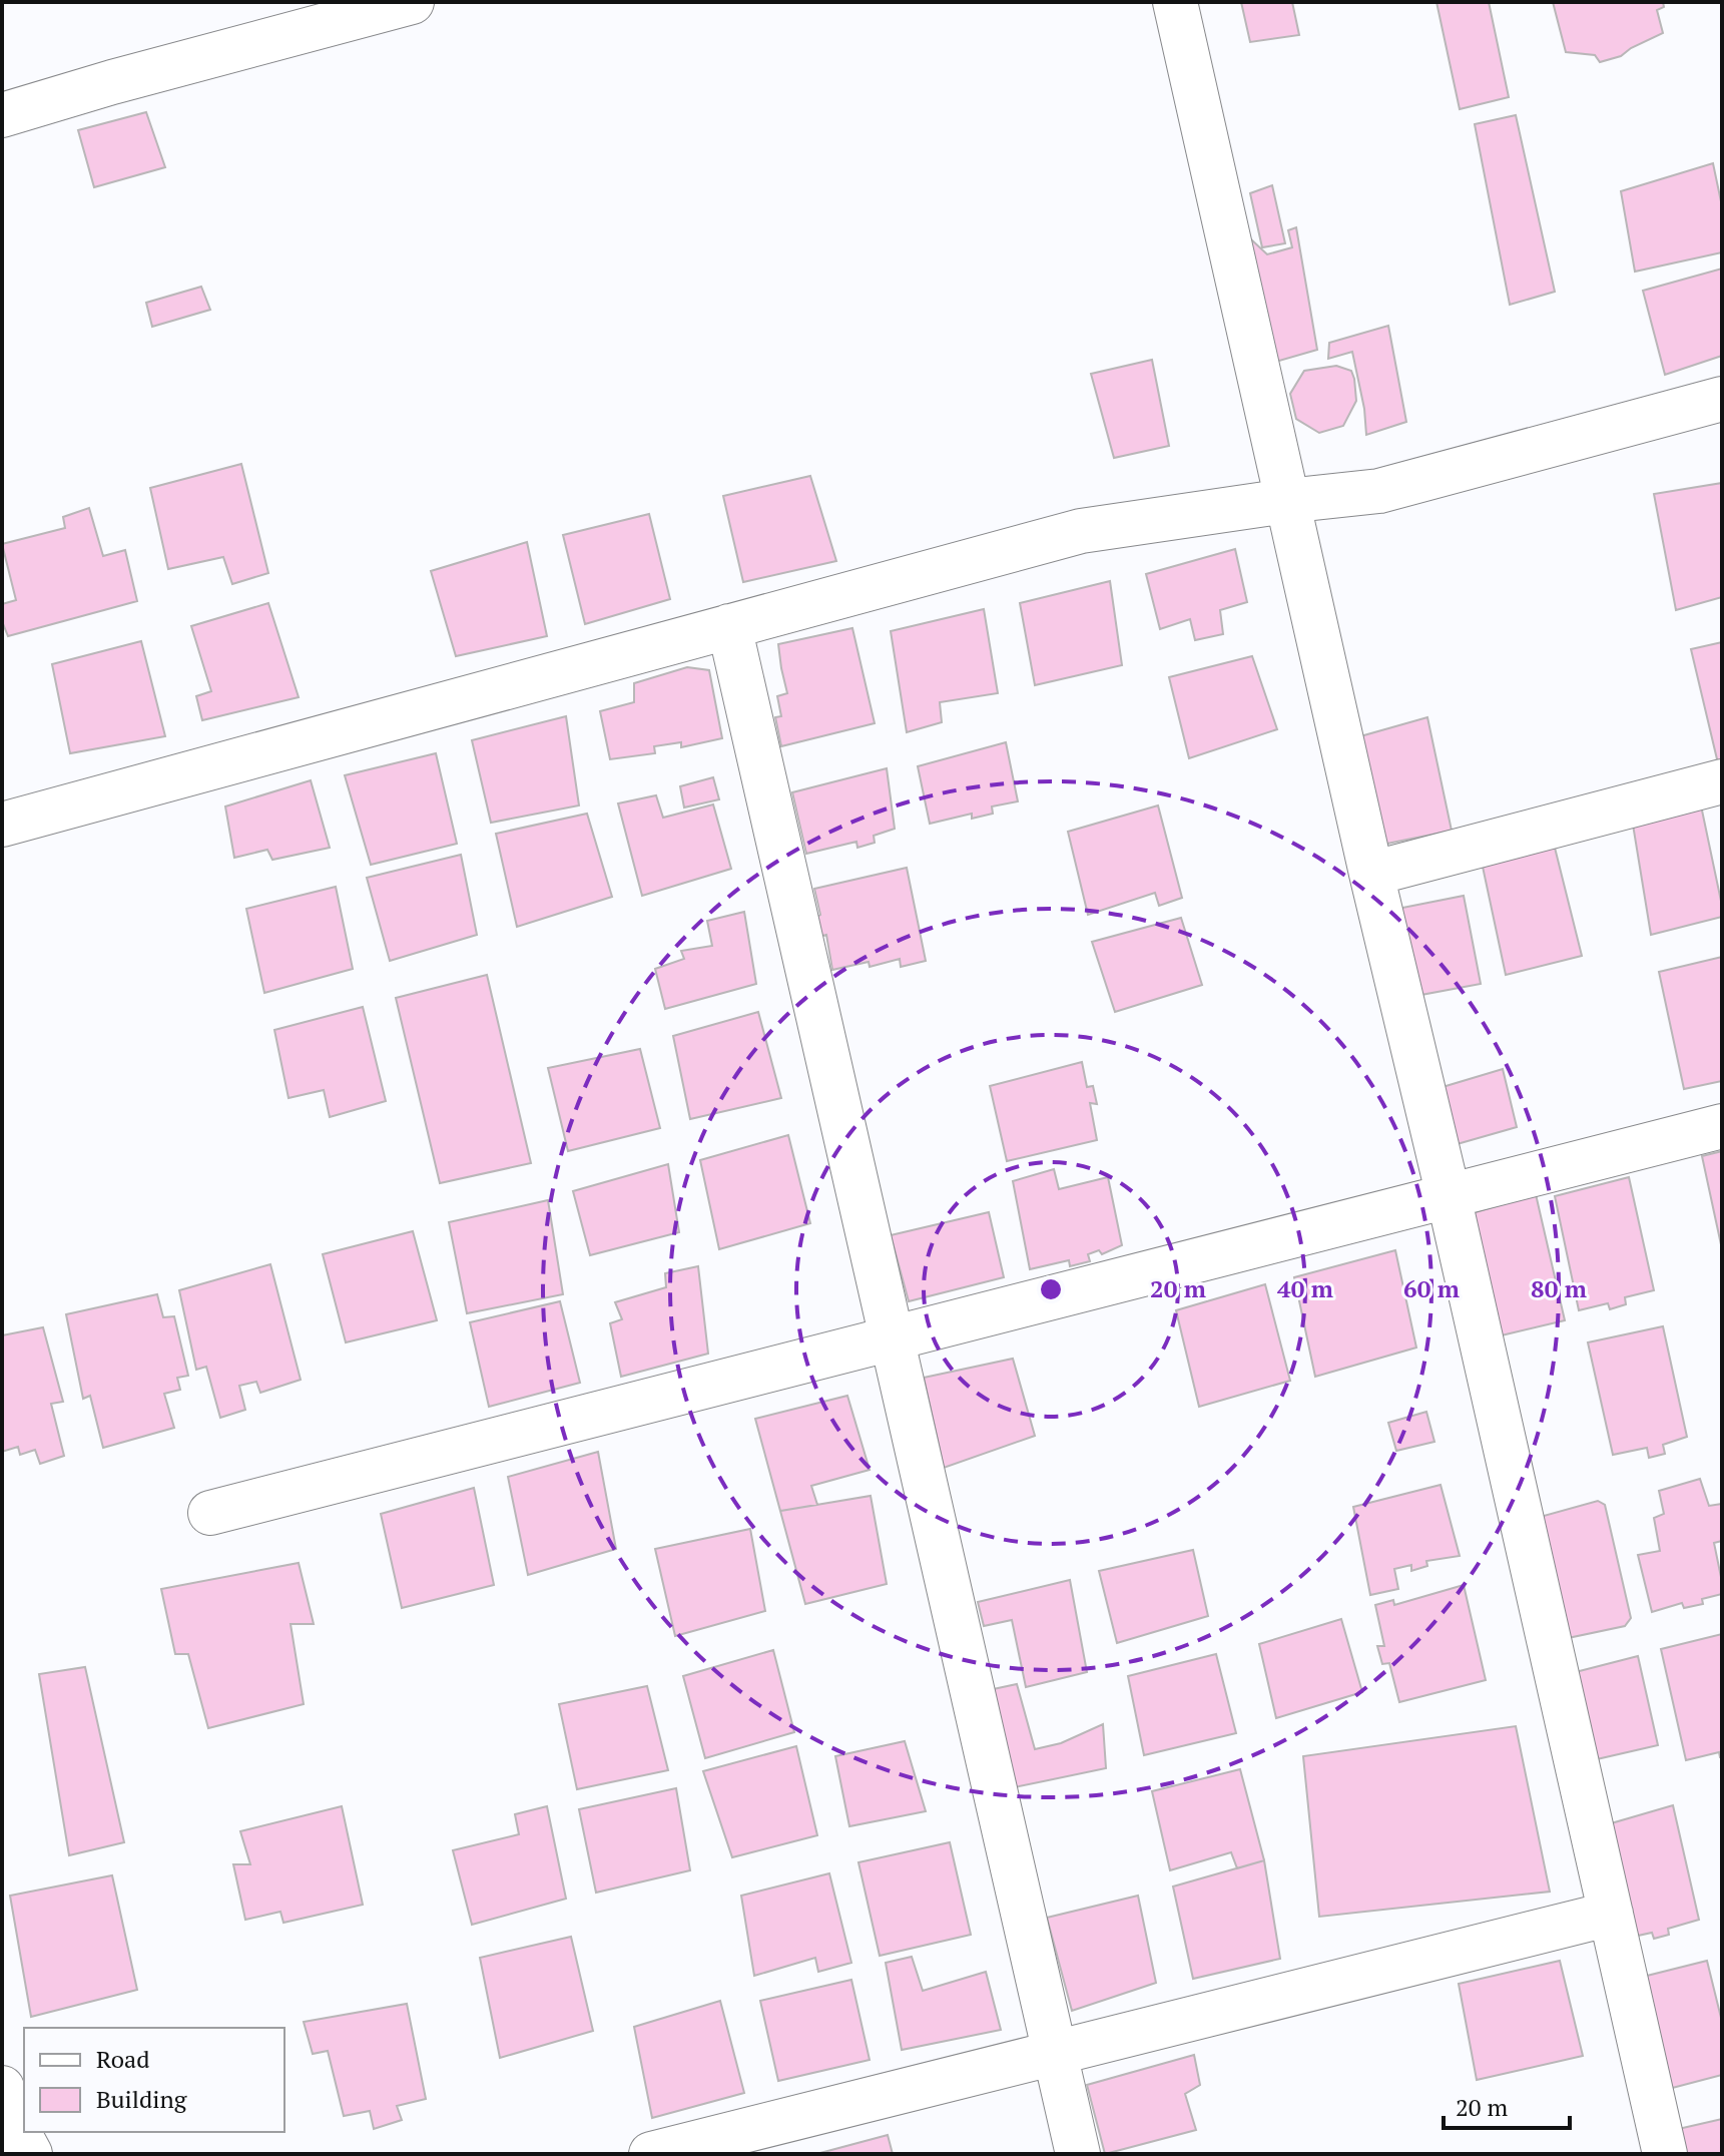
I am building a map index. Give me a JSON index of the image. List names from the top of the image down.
{
  "legend": ["Road", "Building"],
  "scale_bar": "20 m",
  "rings": [
    "20 m",
    "40 m",
    "60 m",
    "80 m"
  ]
}
